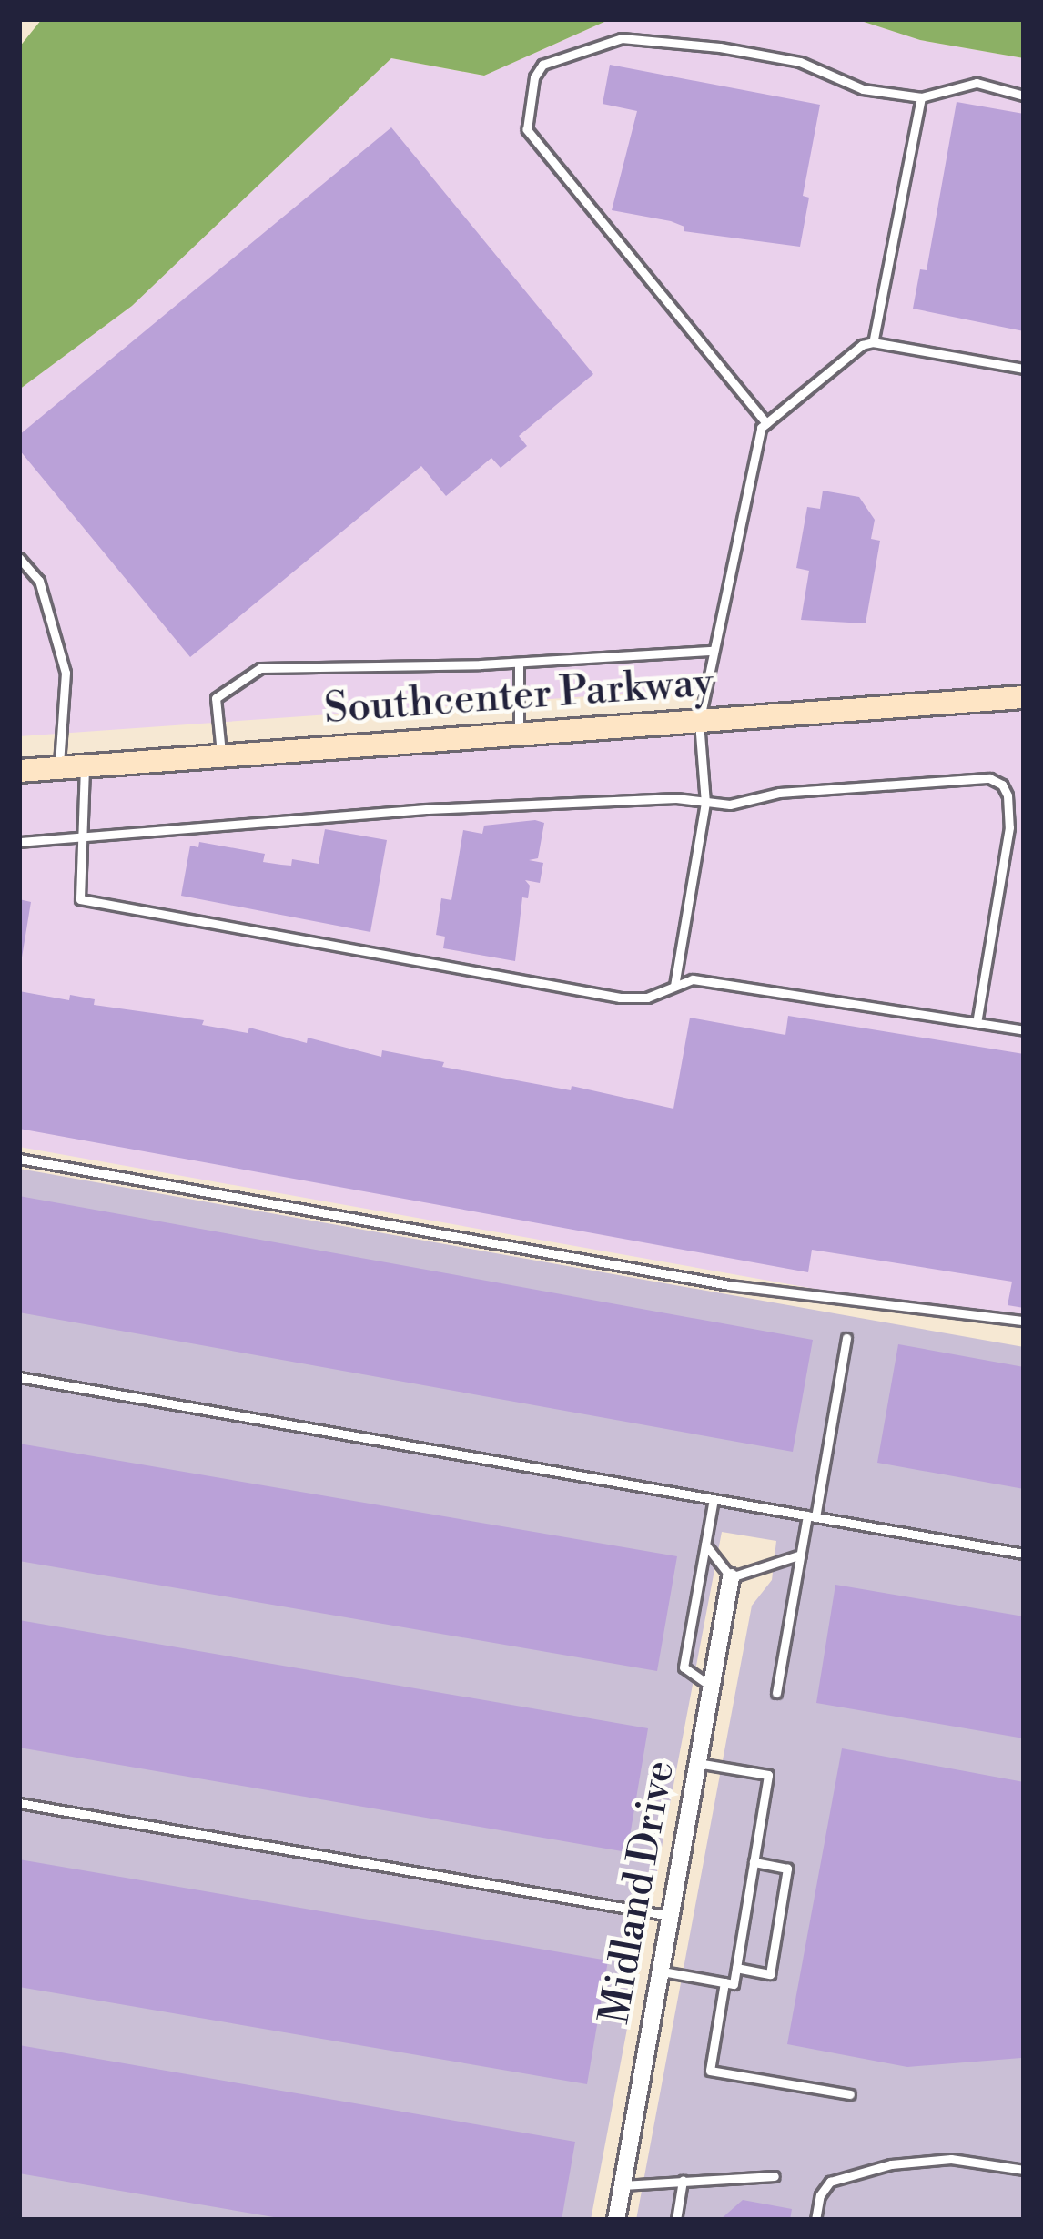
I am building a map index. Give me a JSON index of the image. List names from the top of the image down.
{
  "streets": {
    "main road": ["Southcenter Parkway"],
    "street": ["Midland Drive"]
  }
}
